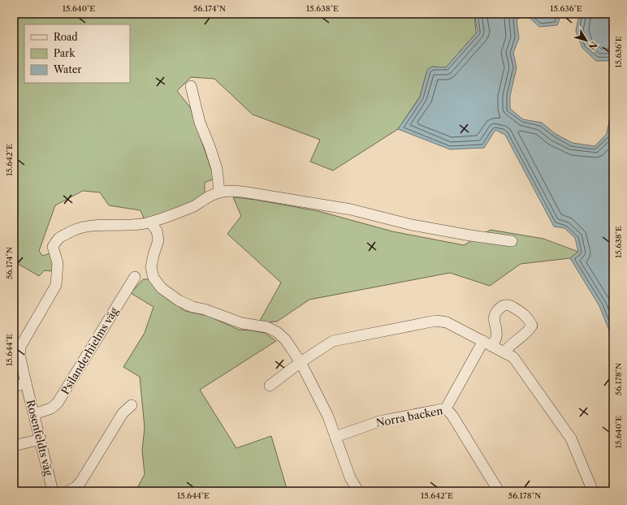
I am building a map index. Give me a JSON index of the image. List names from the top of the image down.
{
  "streets": {
    "street": ["Psilanderhielms väg", "Norra backen", "Rosenfeldts väg"]
  },
  "crossings": [
    ["Psilanderhielms väg", "Rosenfeldts väg"]
  ],
  "legend": ["Road", "Park", "Water"],
  "north": "bottom right",
  "coordinates": [
    "15.640°E",
    "56.174°N",
    "15.638°E",
    "15.636°E",
    "15.642°E",
    "15.644°E",
    "56.178°N"
  ]
}
